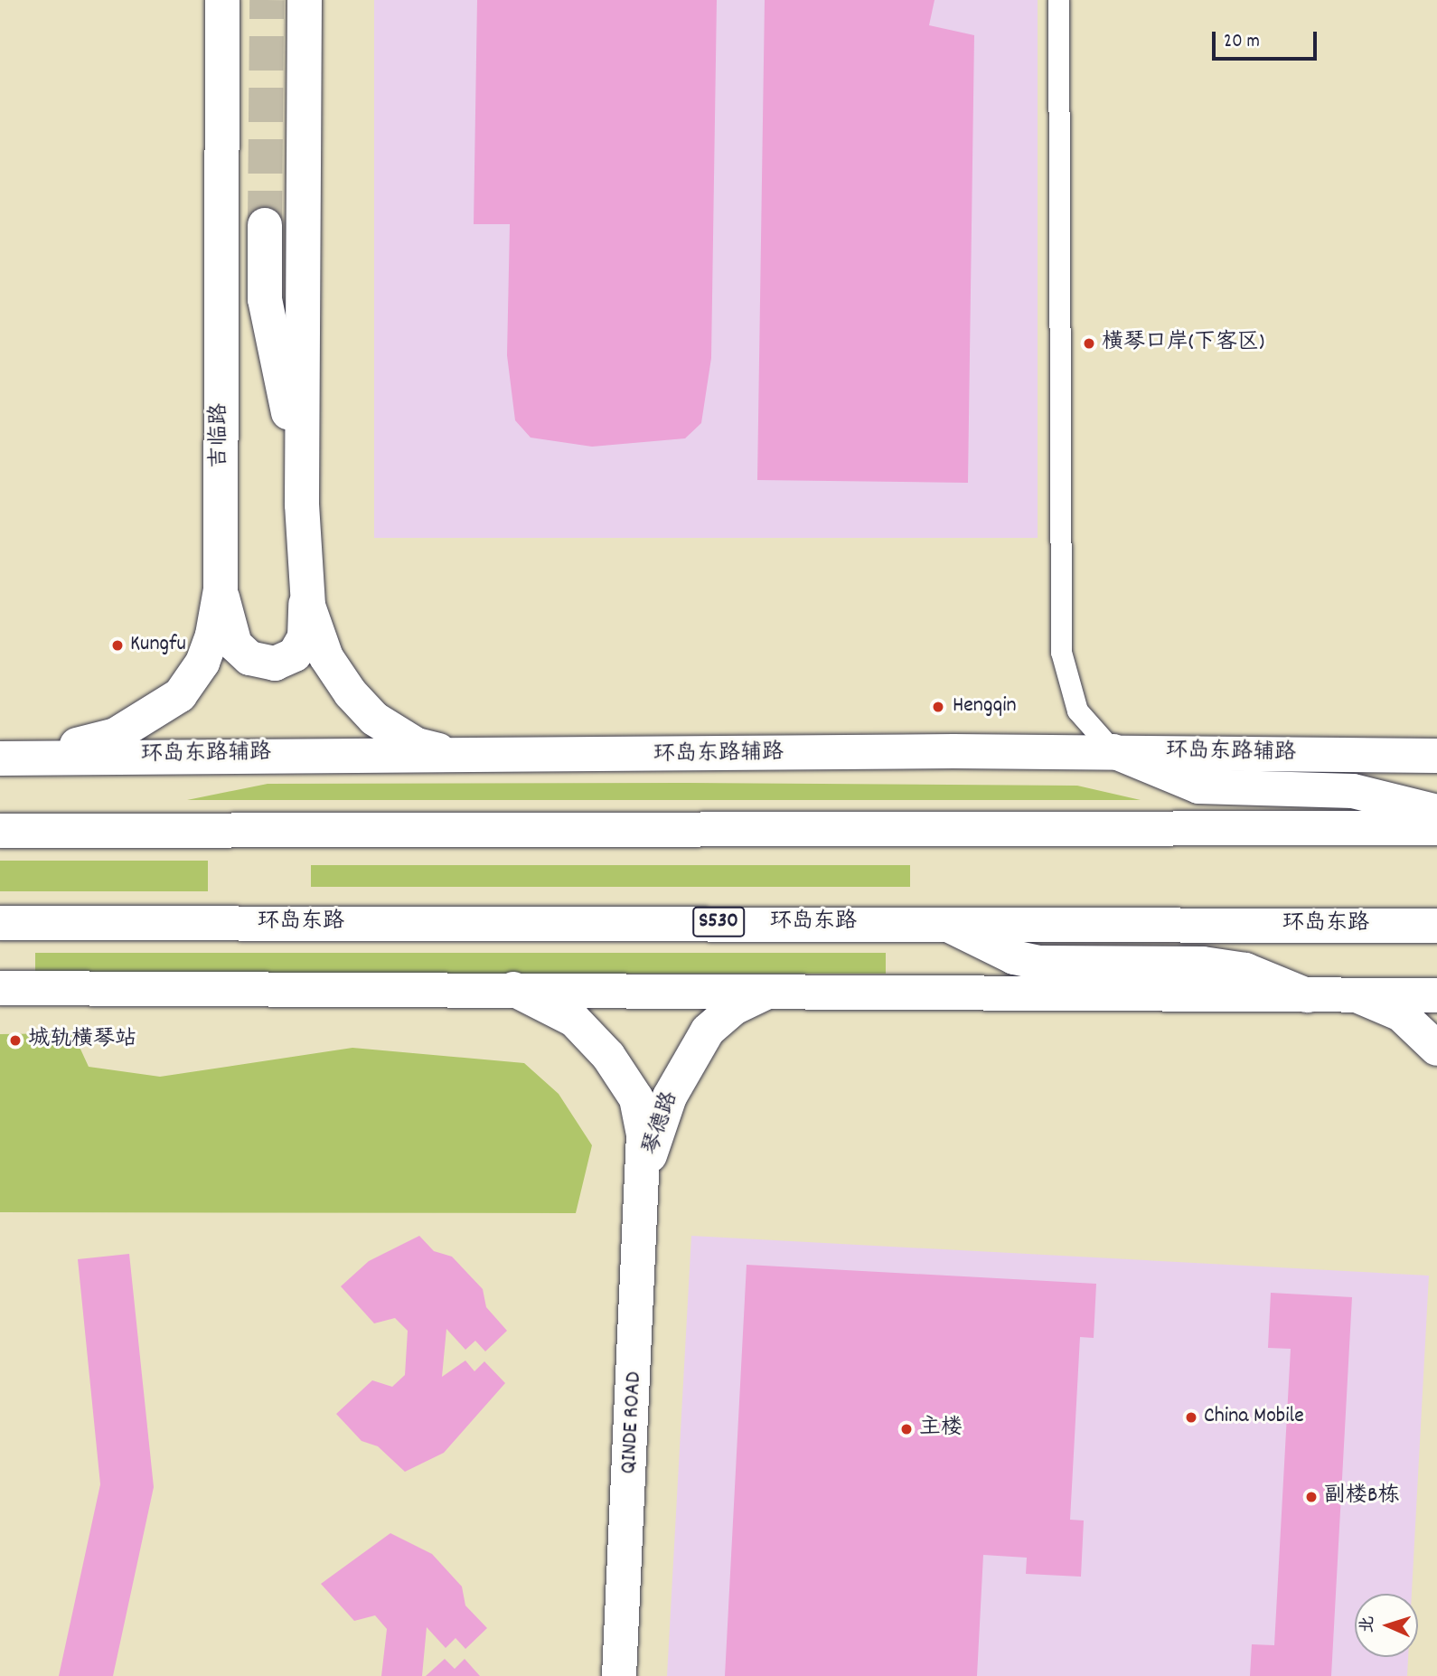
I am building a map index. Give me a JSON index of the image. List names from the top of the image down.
{
  "streets": {
    "main road": [
      "吉临路",
      "环岛东路辅路",
      "S530",
      "环岛东路",
      "琴德路",
      "QINDE ROAD"
    ]
  },
  "crossings": [
    ["吉临路", "环岛东路辅路"],
    ["琴德路", "QINDE ROAD"]
  ],
  "places": [
    "横琴口岸(下客区)",
    "Kungfu",
    "Hengqin",
    "城轨横琴站",
    "China Mobile",
    "主楼",
    "副楼B栋"
  ],
  "scale_bar": "20 m",
  "north": "left"
}
